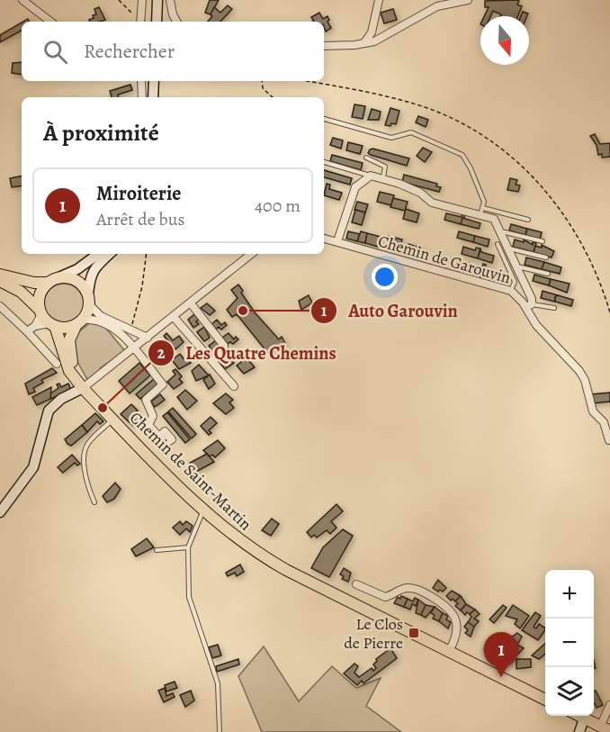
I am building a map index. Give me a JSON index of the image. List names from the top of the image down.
{
  "streets": {
    "main road": ["Chemin de Saint-Martin"],
    "street": ["Chemin de Garouvin"]
  },
  "places": {
    "other": ["Auto Garouvin", "Les Quatre Chemins"],
    "transit": ["Le Clos de Pierre"]
  },
  "north": "bottom",
  "page": {
    "search": "Rechercher",
    "heading": "À proximité",
    "list": [
      {
        "mark": "1",
        "name": "Miroiterie",
        "note": "Arrêt de bus",
        "value": "400 m"
      }
    ],
    "map_buttons": ["+", "−"],
    "pins": "1"
  }
}
